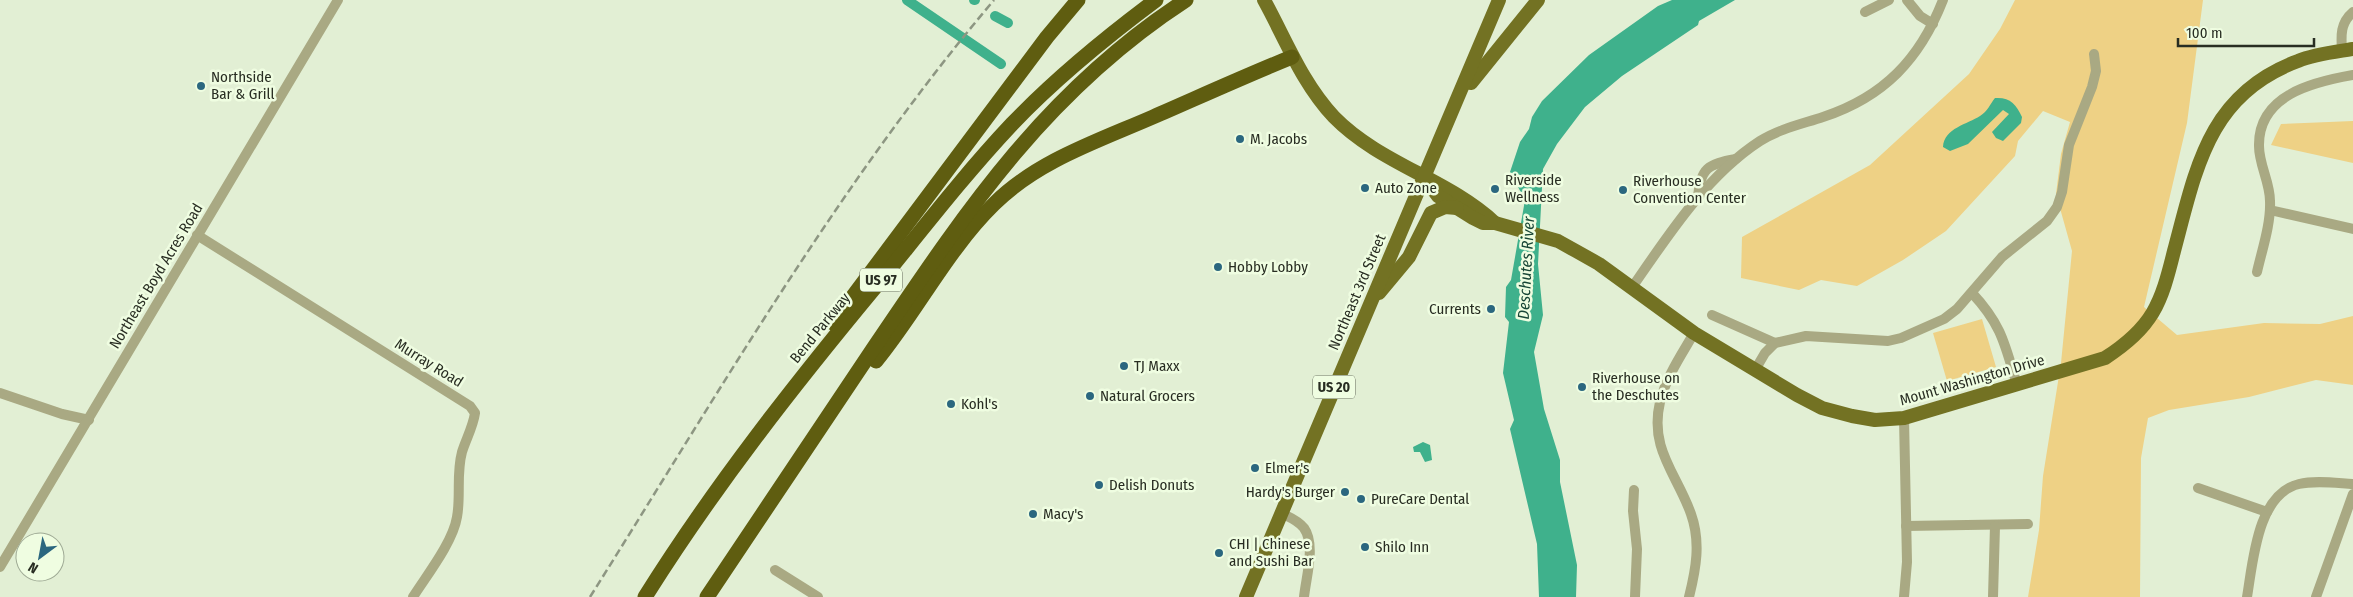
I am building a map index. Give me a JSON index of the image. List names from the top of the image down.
{
  "streets": {
    "highway": ["US 97", "Bend Parkway"],
    "main road": ["Northeast 3rd Street", "Mount Washington Drive", "US 20"],
    "street": ["Northeast Boyd Acres Road", "Murray Road"]
  },
  "crossings": [
    ["Northeast Boyd Acres Road", "Murray Road"],
    ["Northeast 3rd Street", "Mount Washington Drive"]
  ],
  "water": ["Deschutes River"],
  "places": [
    "Northside Bar & Grill",
    "M. Jacobs",
    "Auto Zone",
    "Riverside Wellness",
    "Riverhouse Convention Center",
    "Hobby Lobby",
    "Currents",
    "TJ Maxx",
    "Riverhouse on the Deschutes",
    "Natural Grocers",
    "Kohl's",
    "Elmer's",
    "Delish Donuts",
    "Hardy's Burger",
    "PureCare Dental",
    "Macy's",
    "Shilo Inn",
    "CHI | Chinese and Sushi Bar"
  ],
  "scale_bar": "100 m",
  "north": "bottom left"
}
